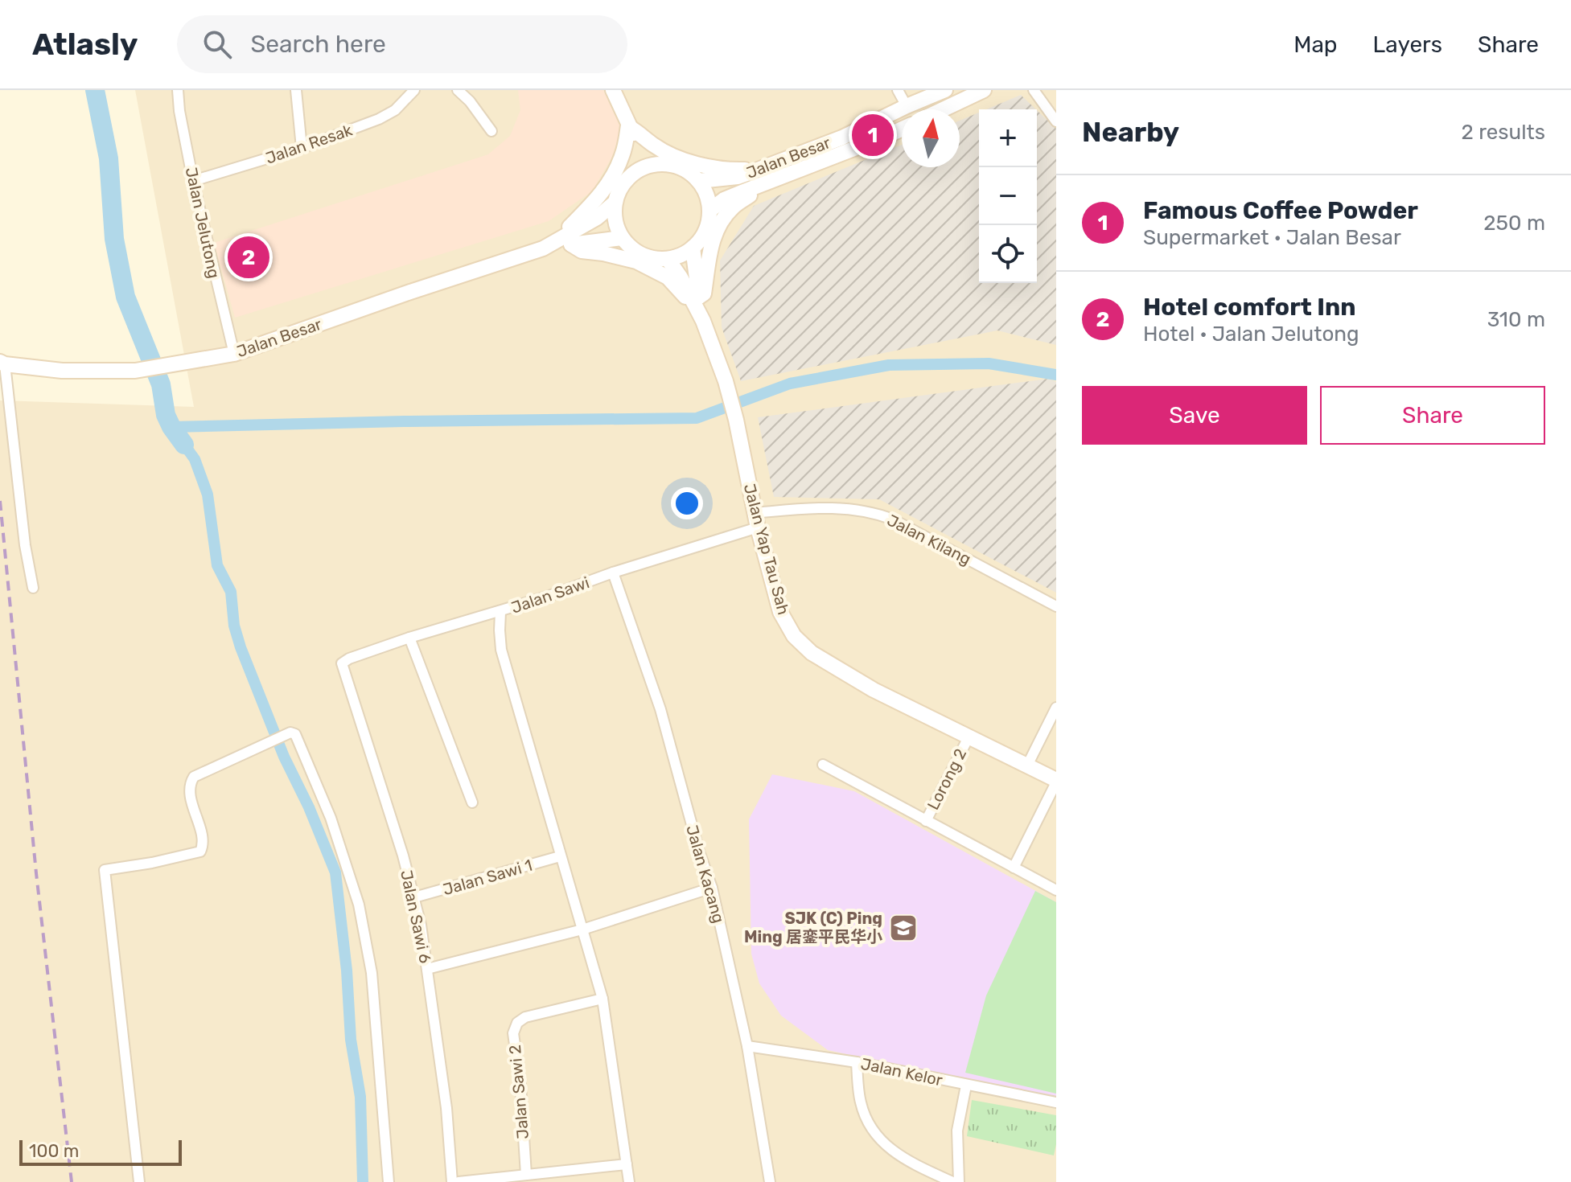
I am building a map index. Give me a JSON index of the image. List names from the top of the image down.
{
  "streets": {
    "main road": ["Jalan Besar", "Jalan Yap Tau Sah"],
    "street": [
      "Jalan Resak",
      "Jalan Jelutong",
      "Jalan Kilang",
      "Jalan Sawi",
      "Lorong 2",
      "Jalan Kacang",
      "Jalan Sawi 1",
      "Jalan Sawi 6",
      "Jalan Kelor",
      "Jalan Sawi 2"
    ]
  },
  "crossings": [
    ["Jalan Resak", "Jalan Jelutong"],
    ["Jalan Besar", "Jalan Jelutong"],
    ["Jalan Besar", "Jalan Yap Tau Sah"],
    ["Jalan Kilang", "Jalan Yap Tau Sah"],
    ["Jalan Kilang", "Jalan Sawi"],
    ["Jalan Yap Tau Sah", "Jalan Sawi"],
    ["Jalan Yap Tau Sah", "Lorong 2"],
    ["Jalan Sawi", "Jalan Kacang"],
    ["Jalan Sawi", "Jalan Sawi 6"],
    ["Jalan Kacang", "Jalan Kelor"],
    ["Jalan Sawi 1", "Jalan Sawi 6"]
  ],
  "places": {
    "school or university": ["SJK (C) Ping Ming 居銮平民华小"]
  },
  "scale_bar": "100 m",
  "north": "top",
  "page": {
    "header": "Atlasly",
    "search": "Search here",
    "nav": ["Map", "Layers", "Share"],
    "heading": ["Nearby", "2 results"],
    "map_buttons": ["+", "−"],
    "pins": ["1", "2"],
    "list": [
      {
        "mark": "1",
        "name": "Famous Coffee Powder",
        "note": "Supermarket · Jalan Besar",
        "value": "250 m"
      },
      {
        "mark": "2",
        "name": "Hotel comfort Inn",
        "note": "Hotel · Jalan Jelutong",
        "value": "310 m"
      }
    ],
    "buttons": ["Save", "Share"],
    "scale": "100 m"
  }
}
